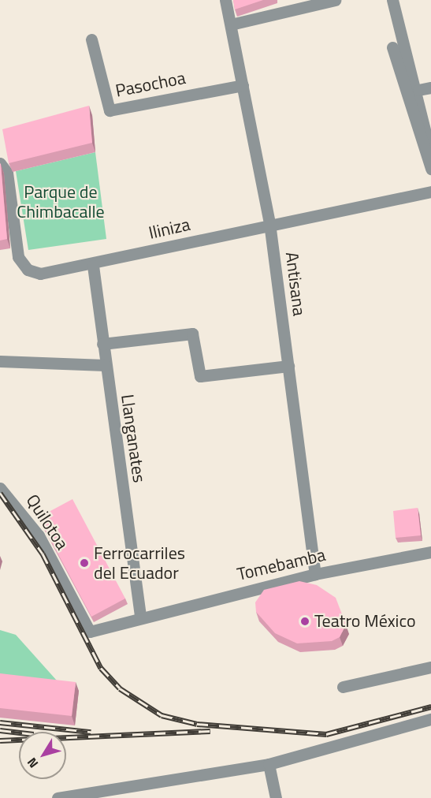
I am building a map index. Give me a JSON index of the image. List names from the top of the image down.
{
  "streets": {
    "street": [
      "Pasochoa",
      "Iliniza",
      "Antisana",
      "Llanganates",
      "Quilotoa",
      "Tomebamba"
    ]
  },
  "crossings": [
    ["Pasochoa", "Antisana"],
    ["Iliniza", "Antisana"],
    ["Iliniza", "Llanganates"],
    ["Antisana", "Tomebamba"],
    ["Llanganates", "Quilotoa"],
    ["Llanganates", "Tomebamba"],
    ["Quilotoa", "Tomebamba"]
  ],
  "parks": ["Parque de Chimbacalle"],
  "places": ["Ferrocarriles del Ecuador", "Teatro México"],
  "north": "bottom left"
}
